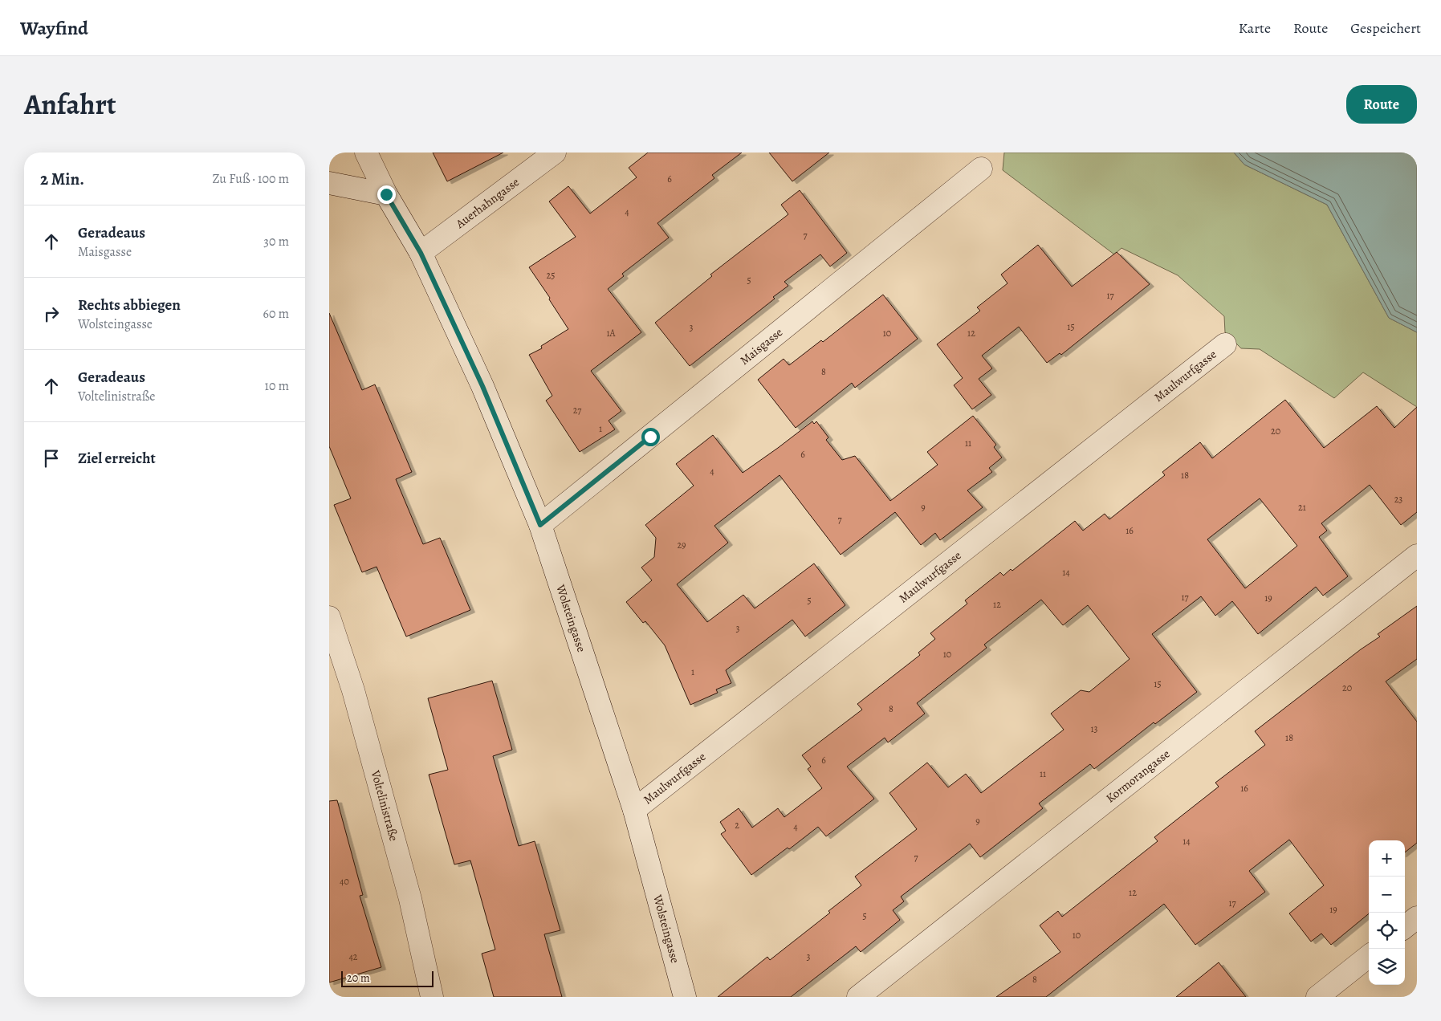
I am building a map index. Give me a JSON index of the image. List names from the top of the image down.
{
  "streets": {
    "street": [
      "Auerhahngasse",
      "Maisgasse",
      "Maulwurfgasse",
      "Wolsteingasse",
      "Kormorangasse",
      "Voltelinistraße"
    ]
  },
  "crossings": [
    ["Auerhahngasse", "Wolsteingasse"],
    ["Maisgasse", "Wolsteingasse"],
    ["Maulwurfgasse", "Wolsteingasse"]
  ],
  "house_numbers": [
    "6",
    "4",
    "7",
    "25",
    "5",
    "17",
    "15",
    "3",
    "1A",
    "10",
    "12",
    "8",
    "27",
    "1",
    "20",
    "11",
    "6",
    "4",
    "18",
    "23",
    "9",
    "21",
    "7",
    "16",
    "29",
    "14",
    "17",
    "19",
    "5",
    "12",
    "3",
    "10",
    "1",
    "15",
    "20",
    "8",
    "13",
    "18",
    "6",
    "11",
    "16",
    "9",
    "2",
    "4",
    "14",
    "7",
    "40",
    "12",
    "17",
    "19",
    "5",
    "10",
    "42",
    "3",
    "8"
  ],
  "scale_bar": "20 m",
  "page": {
    "header": "Wayfind",
    "nav": ["Karte", "Route", "Gespeichert"],
    "title": "Anfahrt",
    "buttons": "Route",
    "heading": ["2 Min.", "Zu Fuß · 100 m"],
    "list": [
      ["Geradeaus", "Maisgasse", "30 m"],
      ["Rechts abbiegen", "Wolsteingasse", "60 m"],
      ["Geradeaus", "Voltelinistraße", "10 m"],
      "Ziel erreicht"
    ],
    "map_buttons": ["+", "−"],
    "scale": "20 m"
  }
}
